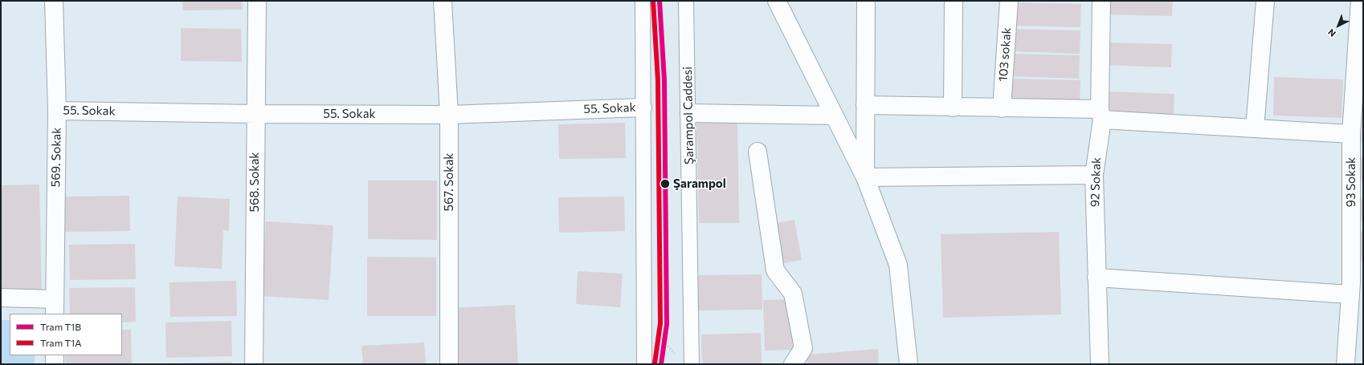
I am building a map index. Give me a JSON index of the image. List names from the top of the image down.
{
  "streets": {
    "street": [
      "103 sokak",
      "55. Sokak",
      "Şarampol Caddesi",
      "569. Sokak",
      "568. Sokak",
      "567. Sokak",
      "92 Sokak",
      "93 Sokak"
    ]
  },
  "crossings": [
    ["55. Sokak", "569. Sokak"],
    ["55. Sokak", "568. Sokak"],
    ["55. Sokak", "567. Sokak"]
  ],
  "places": ["Şarampol"],
  "lines": ["tram line T1B", "tram line T1A"],
  "legend": ["Tram T1B", "Tram T1A"],
  "north": "bottom left"
}
